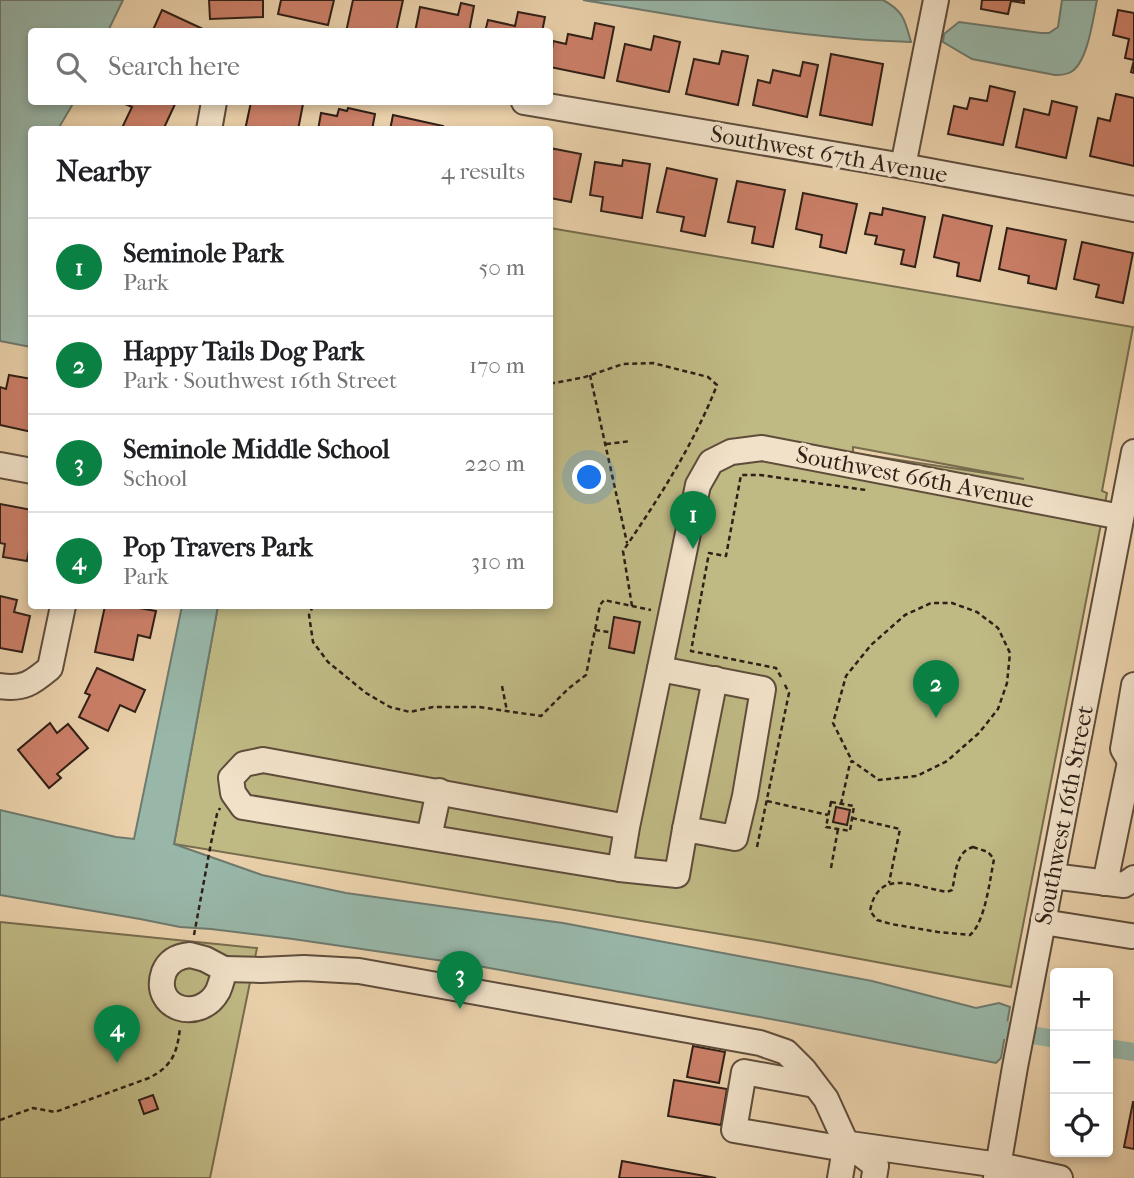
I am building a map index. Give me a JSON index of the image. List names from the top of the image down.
{
  "streets": {
    "street": ["Southwest 67th Avenue", "Southwest 66th Avenue", "Southwest 16th Street"]
  },
  "crossings": [
    ["Southwest 66th Avenue", "Southwest 16th Street"]
  ],
  "page": {
    "search": "Search here",
    "heading": ["Nearby", "4 results"],
    "list": [
      {
        "mark": "1",
        "name": "Seminole Park",
        "note": "Park",
        "value": "50 m"
      },
      {
        "mark": "2",
        "name": "Happy Tails Dog Park",
        "note": "Park · Southwest 16th Street",
        "value": "170 m"
      },
      {
        "mark": "3",
        "name": "Seminole Middle School",
        "note": "School",
        "value": "220 m"
      },
      {
        "mark": "4",
        "name": "Pop Travers Park",
        "note": "Park",
        "value": "310 m"
      }
    ],
    "pins": [
      "1",
      "2",
      "3",
      "4"
    ],
    "map_buttons": ["+", "−"]
  }
}
